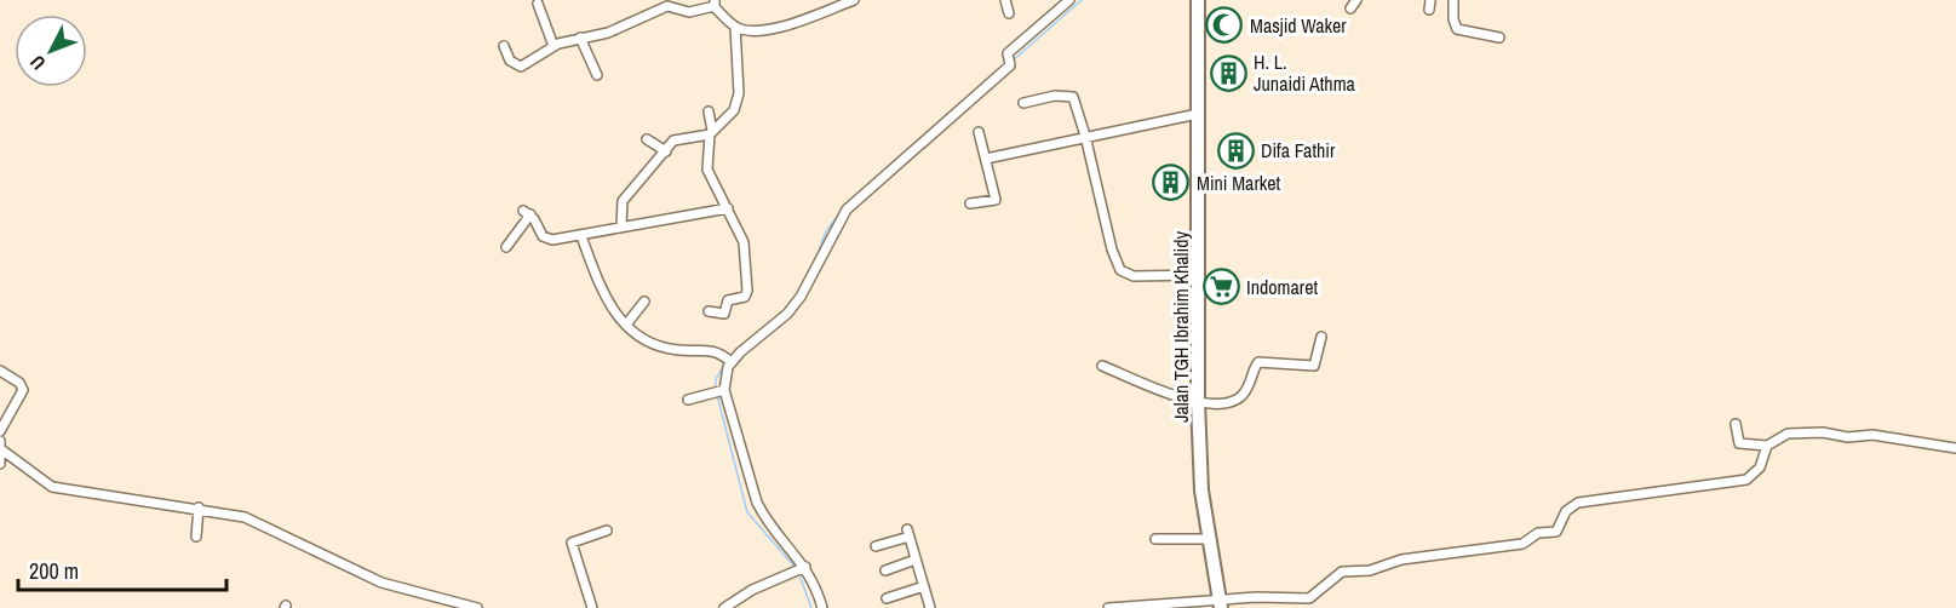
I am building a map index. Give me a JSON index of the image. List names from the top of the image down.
{
  "streets": {
    "main road": ["Jalan TGH Ibrahim Khalidy"]
  },
  "places": {
    "mosque": ["Masjid Waker"],
    "building": ["H. L. Junaidi Athma", "Difa Fathir", "Mini Market"],
    "supermarket": ["Indomaret"]
  },
  "scale_bar": "200 m",
  "north": "bottom left"
}
